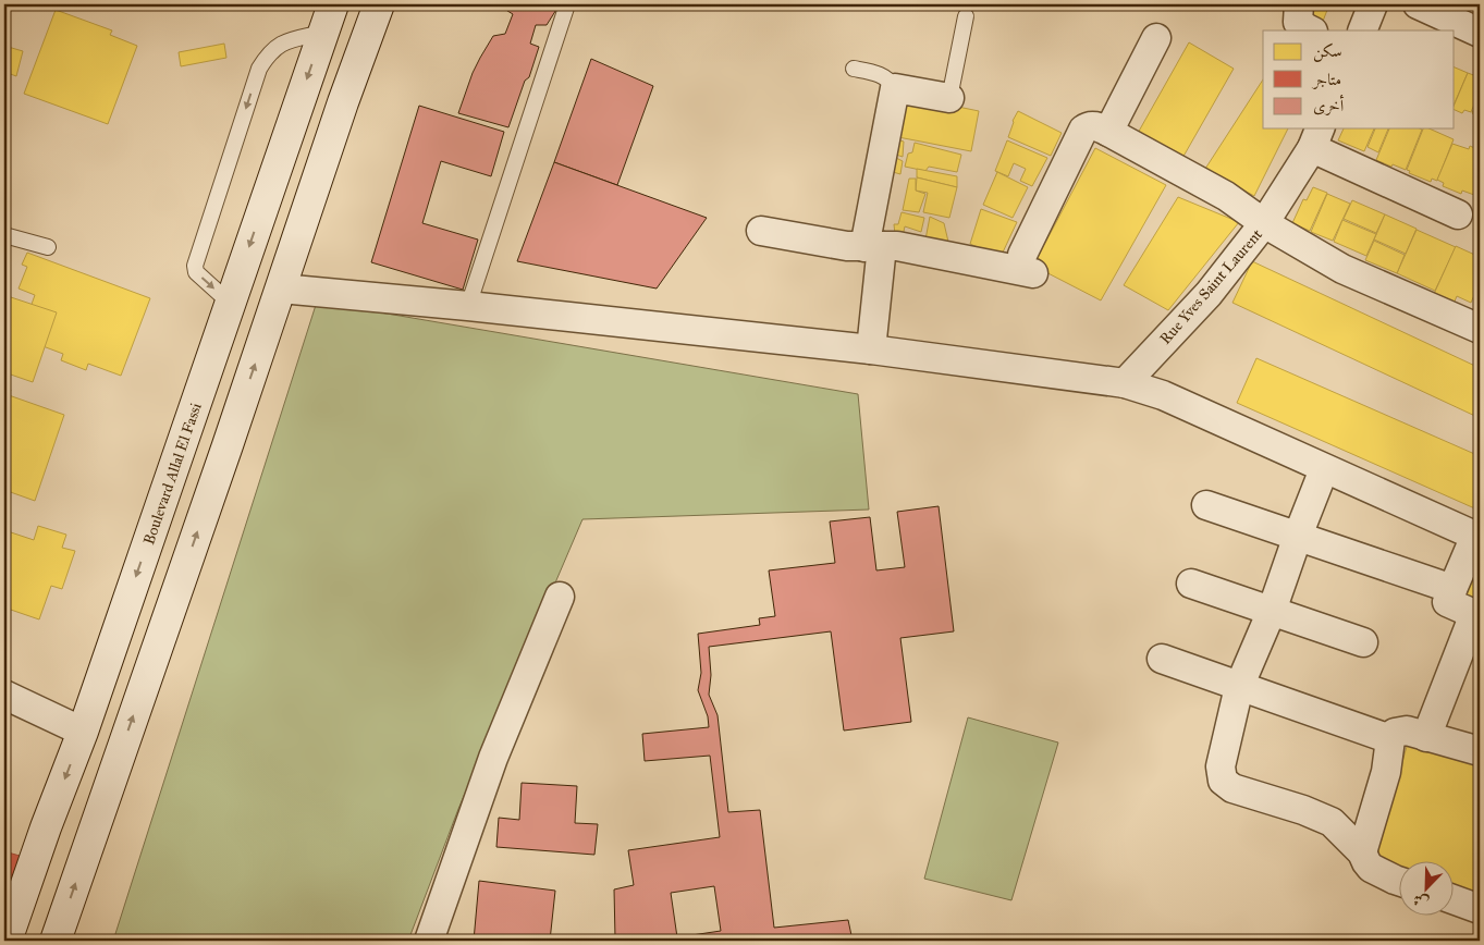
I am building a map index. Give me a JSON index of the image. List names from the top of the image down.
{
  "streets": {
    "main road": ["Boulevard Allal El Fassi"],
    "street": ["Rue Yves Saint Laurent"]
  },
  "legend": ["سكن", "متاجر", "أخرى"],
  "north": "bottom left"
}
